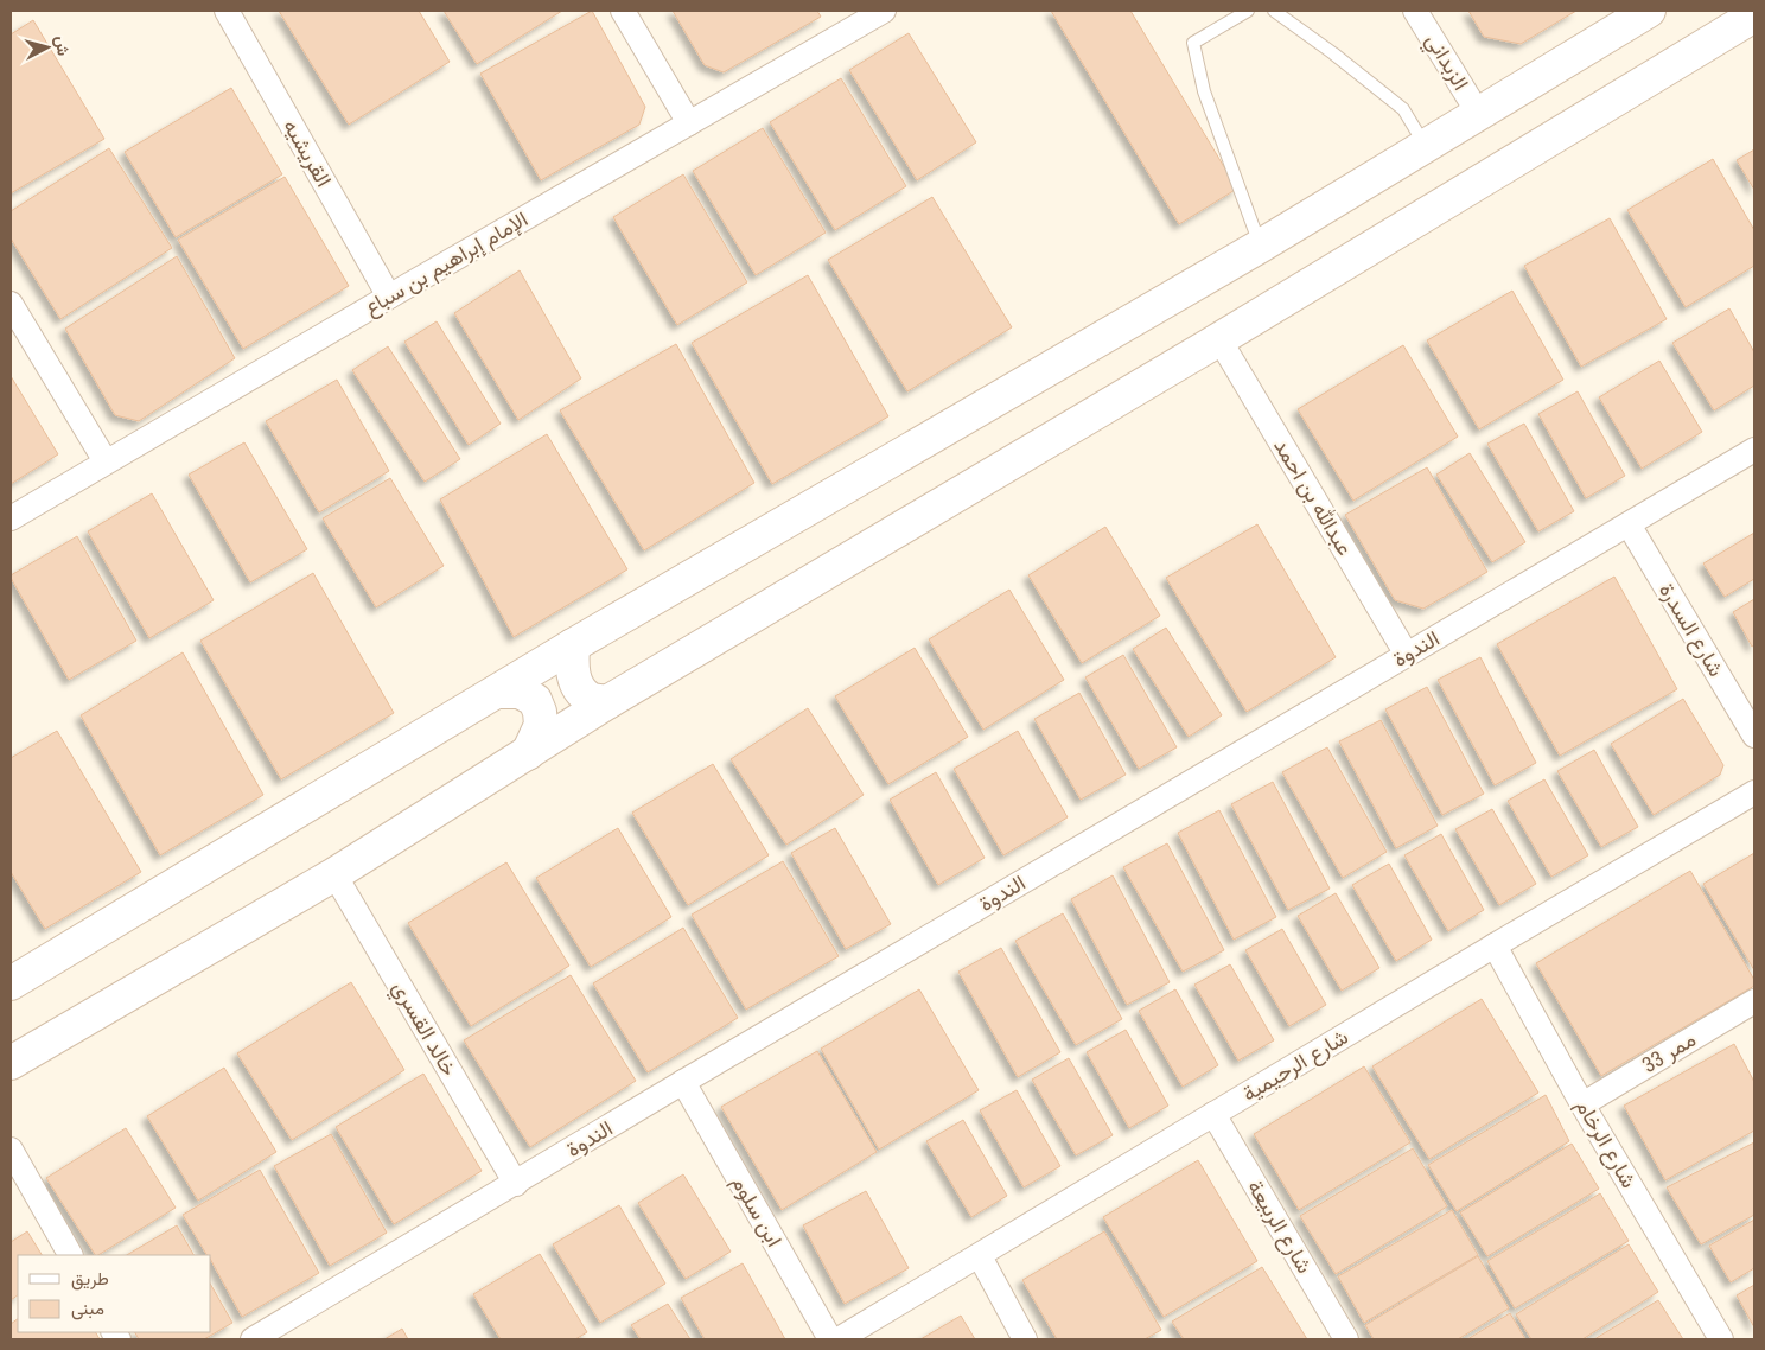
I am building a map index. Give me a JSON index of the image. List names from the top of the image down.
{
  "streets": {
    "street": [
      "الزبداني",
      "القريشيه",
      "الإمام إبراهيم بن سباع",
      "عبدالله بن احمد",
      "شارع السدرة",
      "الندوة",
      "خالد القسري",
      "ممر 33",
      "شارع الرحيمية",
      "شارع الرخام",
      "ابن سلوم",
      "شارع الربيعة"
    ]
  },
  "crossings": [
    ["القريشيه", "الإمام إبراهيم بن سباع"],
    ["عبدالله بن احمد", "الندوة"],
    ["شارع السدرة", "الندوة"],
    ["الندوة", "خالد القسري"],
    ["الندوة", "ابن سلوم"],
    ["ممر 33", "شارع الرخام"],
    ["شارع الرحيمية", "شارع الرخام"],
    ["شارع الرحيمية", "شارع الربيعة"]
  ],
  "legend": ["طريق", "مبنى"],
  "north": "right"
}
